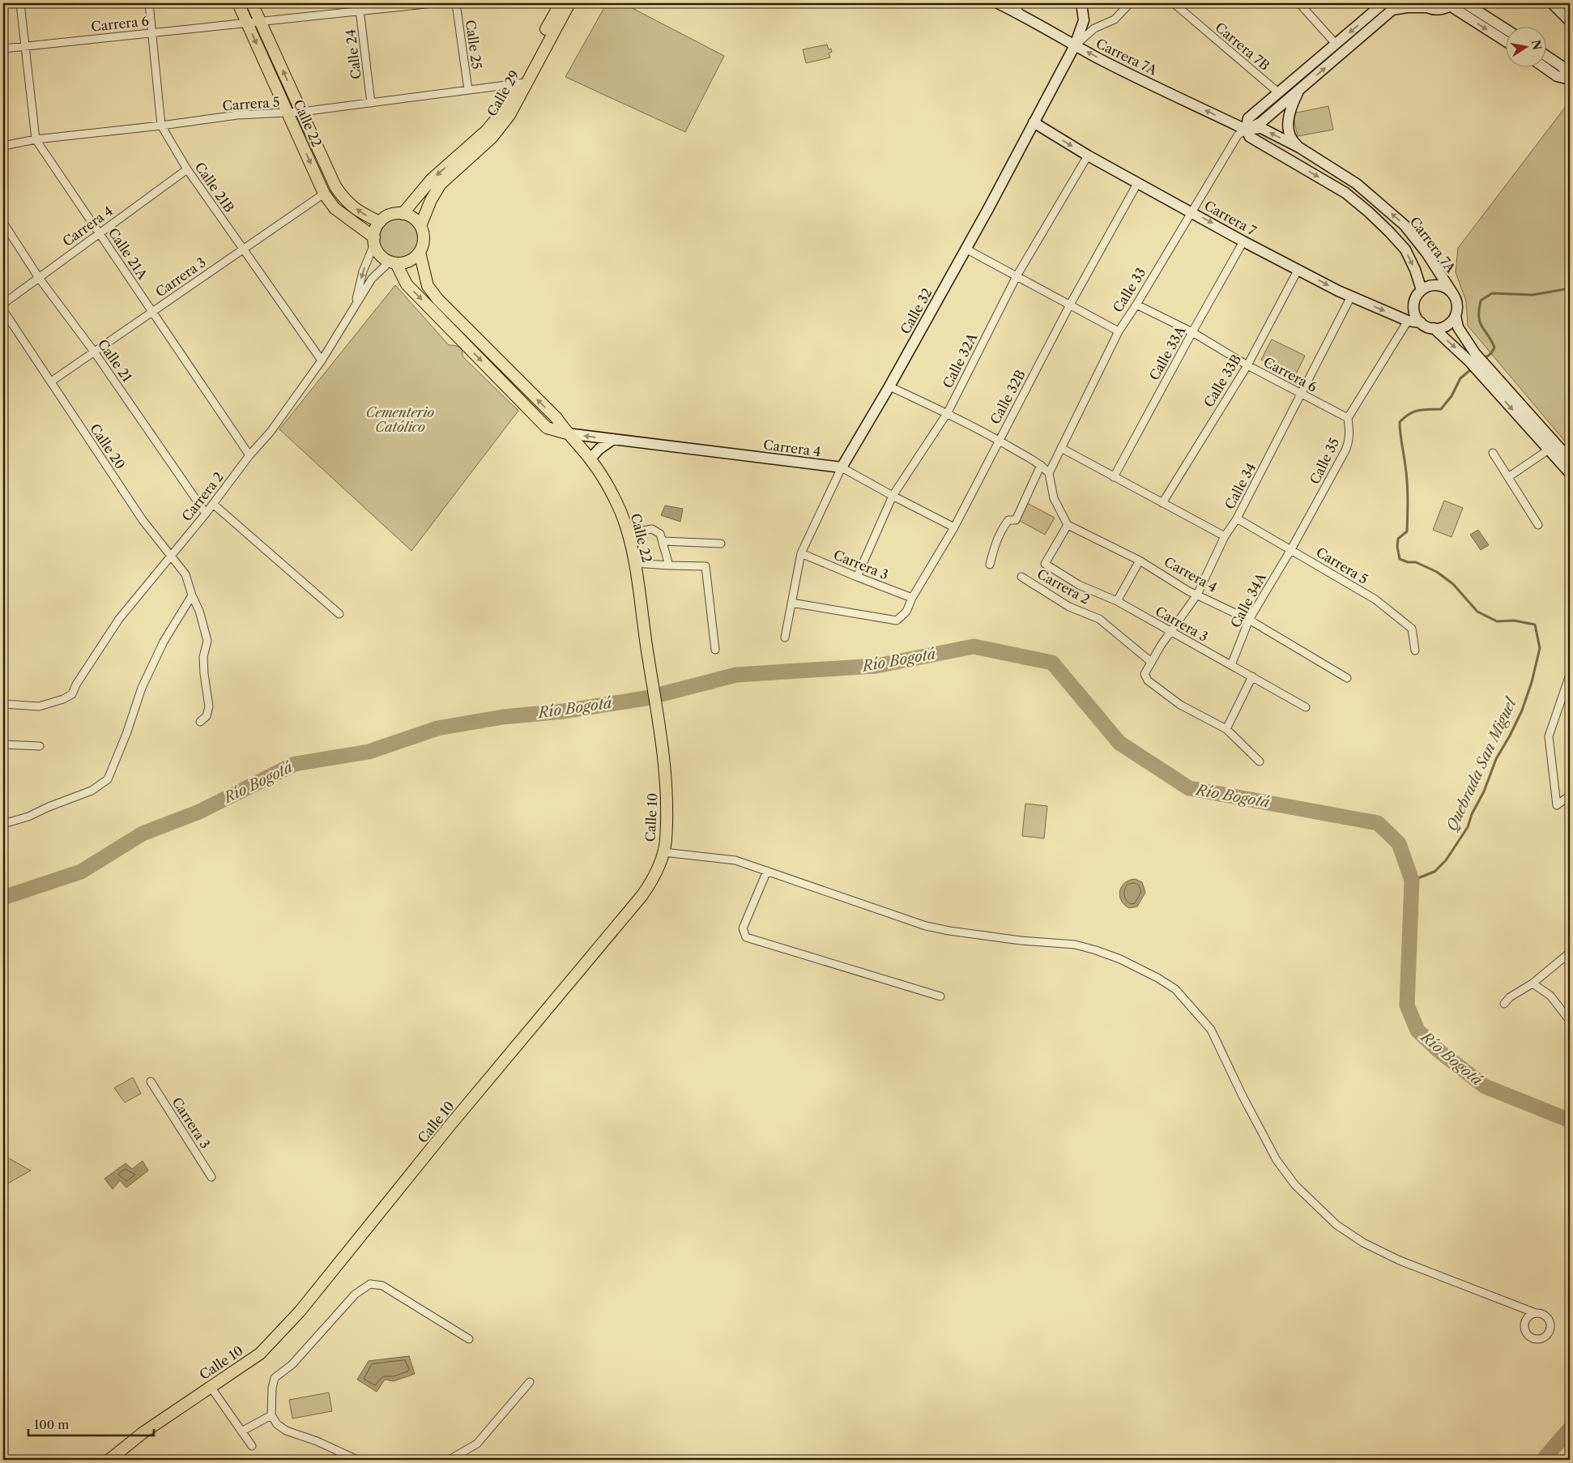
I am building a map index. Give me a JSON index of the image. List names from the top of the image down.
{
  "streets": {
    "main road": ["Calle 29", "Calle 22", "Calle 10"],
    "street": [
      "Carrera 6",
      "Calle 25",
      "Carrera 7B",
      "Calle 24",
      "Carrera 7A",
      "Carrera 5",
      "Calle 21B",
      "Carrera 7",
      "Carrera 4",
      "Calle 21A",
      "Carrera 3",
      "Calle 33",
      "Calle 32",
      "Calle 33A",
      "Calle 21",
      "Calle 32A",
      "Calle 33B",
      "Calle 32B",
      "Calle 20",
      "Calle 35",
      "Calle 34",
      "Carrera 2",
      "Calle 34A"
    ]
  },
  "crossings": [
    ["Carrera 6", "Calle 24"],
    ["Carrera 6", "Calle 22"],
    ["Carrera 6", "Calle 21B"],
    ["Carrera 6", "Calle 21A"],
    ["Carrera 6", "Calle 33"],
    ["Carrera 6", "Calle 33A"],
    ["Carrera 6", "Calle 33B"],
    ["Carrera 6", "Calle 35"],
    ["Carrera 6", "Calle 34"],
    ["Calle 25", "Carrera 5"],
    ["Carrera 7B", "Calle 33"],
    ["Calle 24", "Carrera 5"],
    ["Carrera 7A", "Carrera 7"],
    ["Carrera 7A", "Calle 33"],
    ["Carrera 7A", "Calle 32"],
    ["Calle 29", "Carrera 5"],
    ["Calle 29", "Calle 22"],
    ["Calle 29", "Carrera 2"],
    ["Carrera 5", "Calle 22"],
    ["Carrera 5", "Calle 21B"],
    ["Carrera 5", "Calle 21A"],
    ["Carrera 5", "Calle 35"],
    ["Carrera 5", "Calle 34"],
    ["Carrera 5", "Calle 34A"],
    ["Calle 22", "Carrera 4"],
    ["Calle 22", "Carrera 3"],
    ["Calle 22", "Carrera 2"],
    ["Calle 22", "Calle 10"],
    ["Calle 21B", "Carrera 4"],
    ["Calle 21B", "Carrera 3"],
    ["Calle 21B", "Carrera 2"],
    ["Carrera 7", "Calle 33"],
    ["Carrera 7", "Calle 32"],
    ["Carrera 7", "Calle 33A"],
    ["Carrera 7", "Calle 32A"],
    ["Carrera 7", "Calle 33B"],
    ["Carrera 7", "Calle 32B"],
    ["Carrera 7", "Calle 34"],
    ["Carrera 4", "Calle 21A"],
    ["Carrera 4", "Carrera 3"],
    ["Carrera 4", "Calle 32"],
    ["Carrera 4", "Calle 21"],
    ["Carrera 4", "Calle 32A"],
    ["Carrera 4", "Calle 32B"],
    ["Carrera 4", "Calle 34"],
    ["Carrera 4", "Calle 34A"],
    ["Calle 21A", "Carrera 3"],
    ["Calle 21A", "Carrera 2"],
    ["Carrera 3", "Calle 32"],
    ["Carrera 3", "Calle 21"],
    ["Carrera 3", "Calle 32A"],
    ["Carrera 3", "Calle 32B"],
    ["Carrera 3", "Calle 20"],
    ["Carrera 3", "Calle 34"],
    ["Carrera 3", "Calle 34A"],
    ["Calle 32", "Calle 32B"],
    ["Calle 21", "Carrera 2"],
    ["Calle 20", "Carrera 2"],
    ["Calle 35", "Calle 34A"],
    ["Calle 34", "Carrera 2"]
  ],
  "one_way": ["Carrera 7"],
  "water": ["Río Bogotá", "Quebrada San Miguel"],
  "parks": ["Cementerio Católico"],
  "scale_bar": "100 m",
  "north": "right"
}
